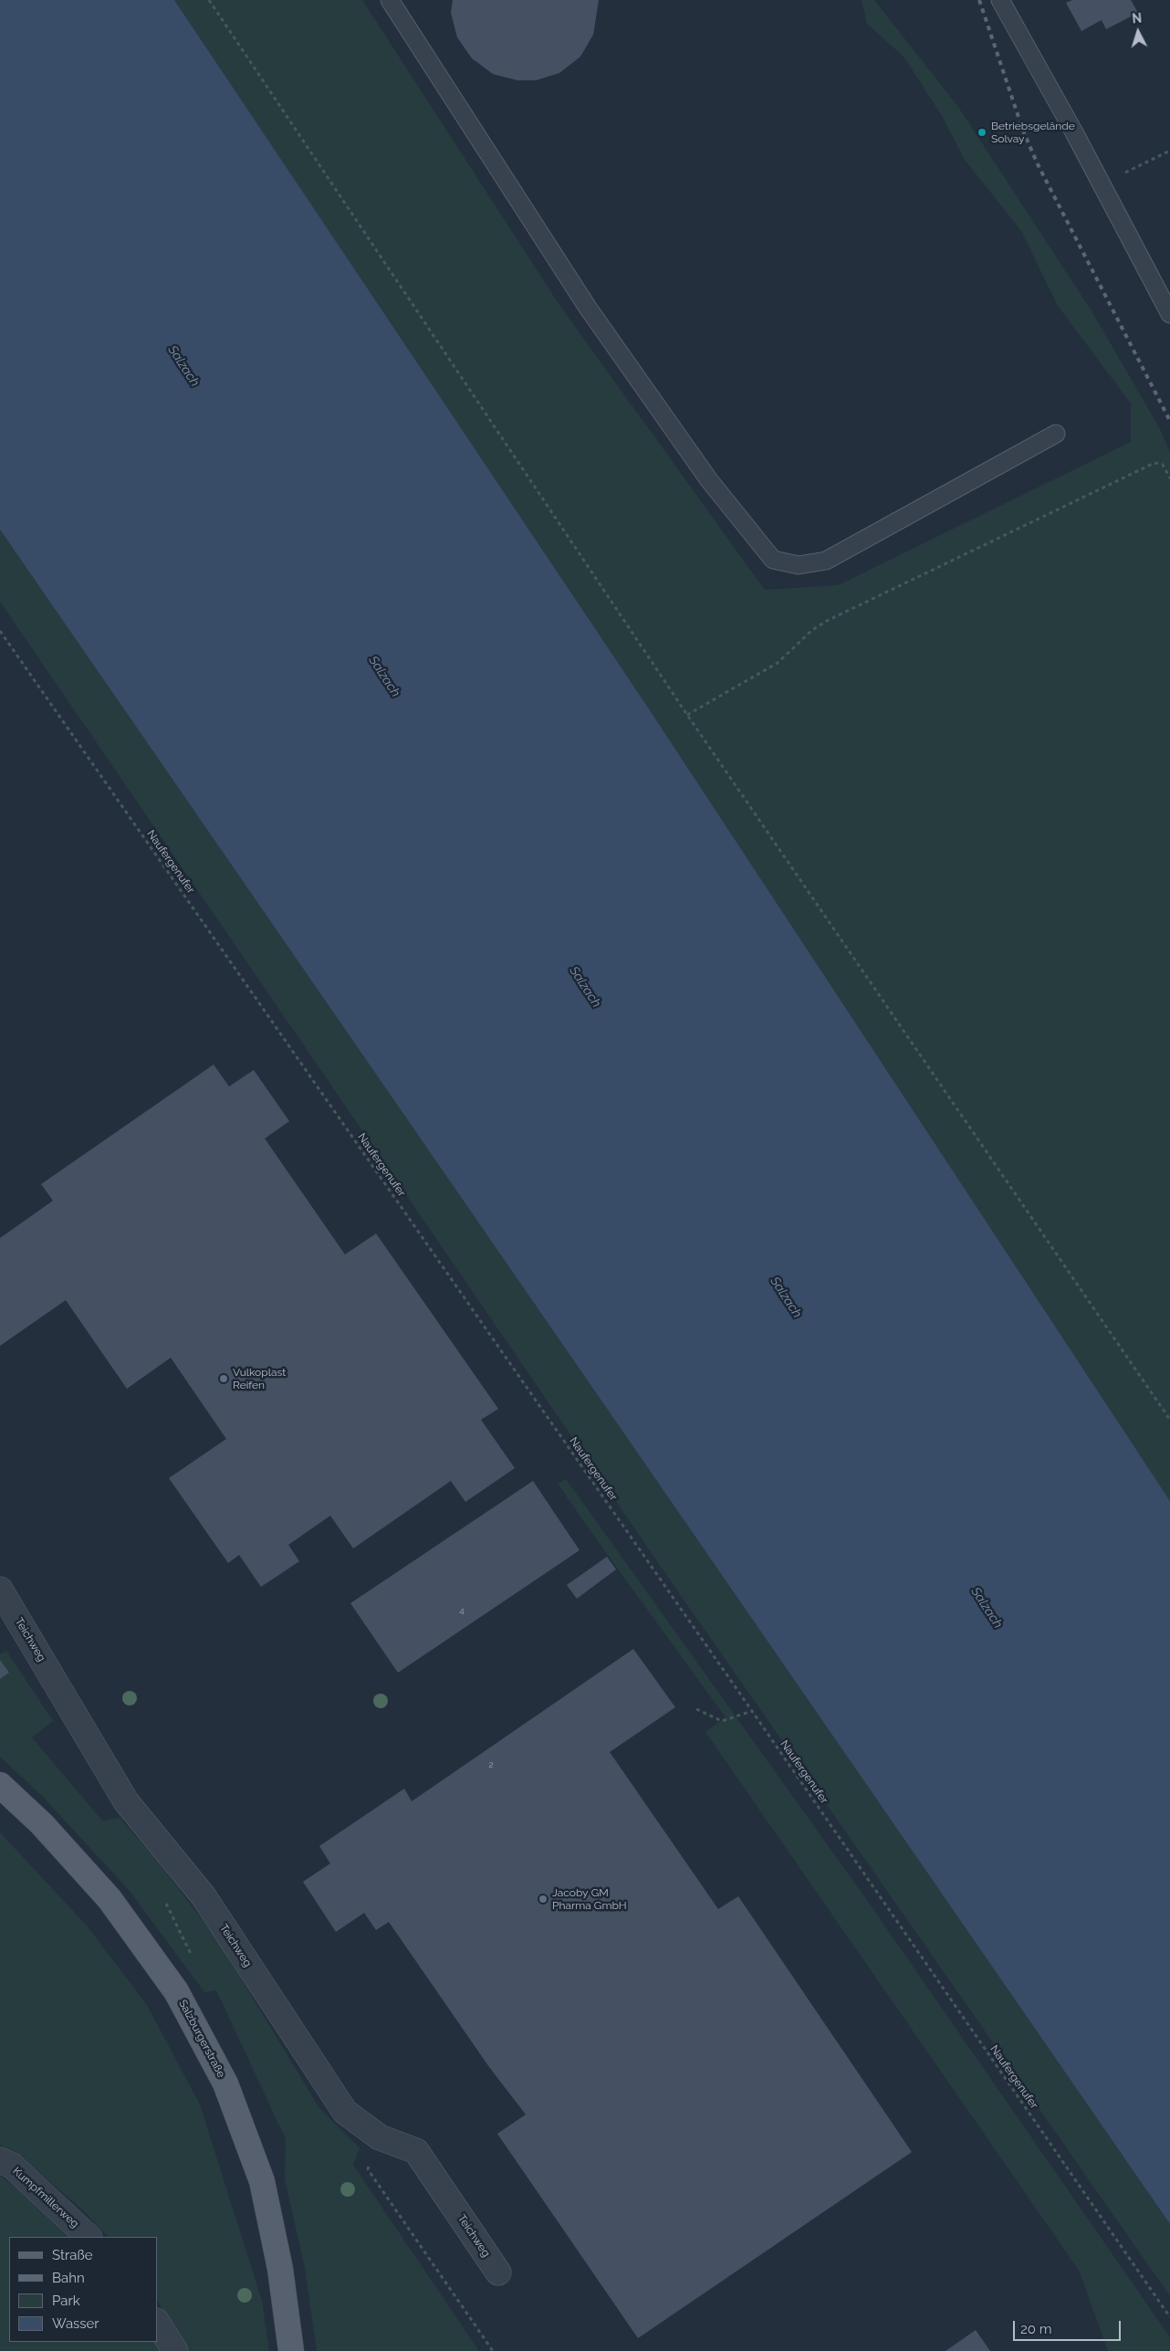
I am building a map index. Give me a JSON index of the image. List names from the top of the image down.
{
  "streets": {
    "main road": ["Salzburgerstraße"],
    "street": ["Teichweg", "Kumpfmillerweg"],
    "path": ["Naufergenufer"]
  },
  "water": ["Salzach"],
  "places": ["Betriebsgelände Solvay", "Vulkoplast Reifen", "Jacoby GM Pharma GmbH"],
  "house_numbers": ["4", "2"],
  "legend": [
    "Straße",
    "Bahn",
    "Park",
    "Wasser"
  ],
  "scale_bar": "20 m",
  "north": "top"
}
